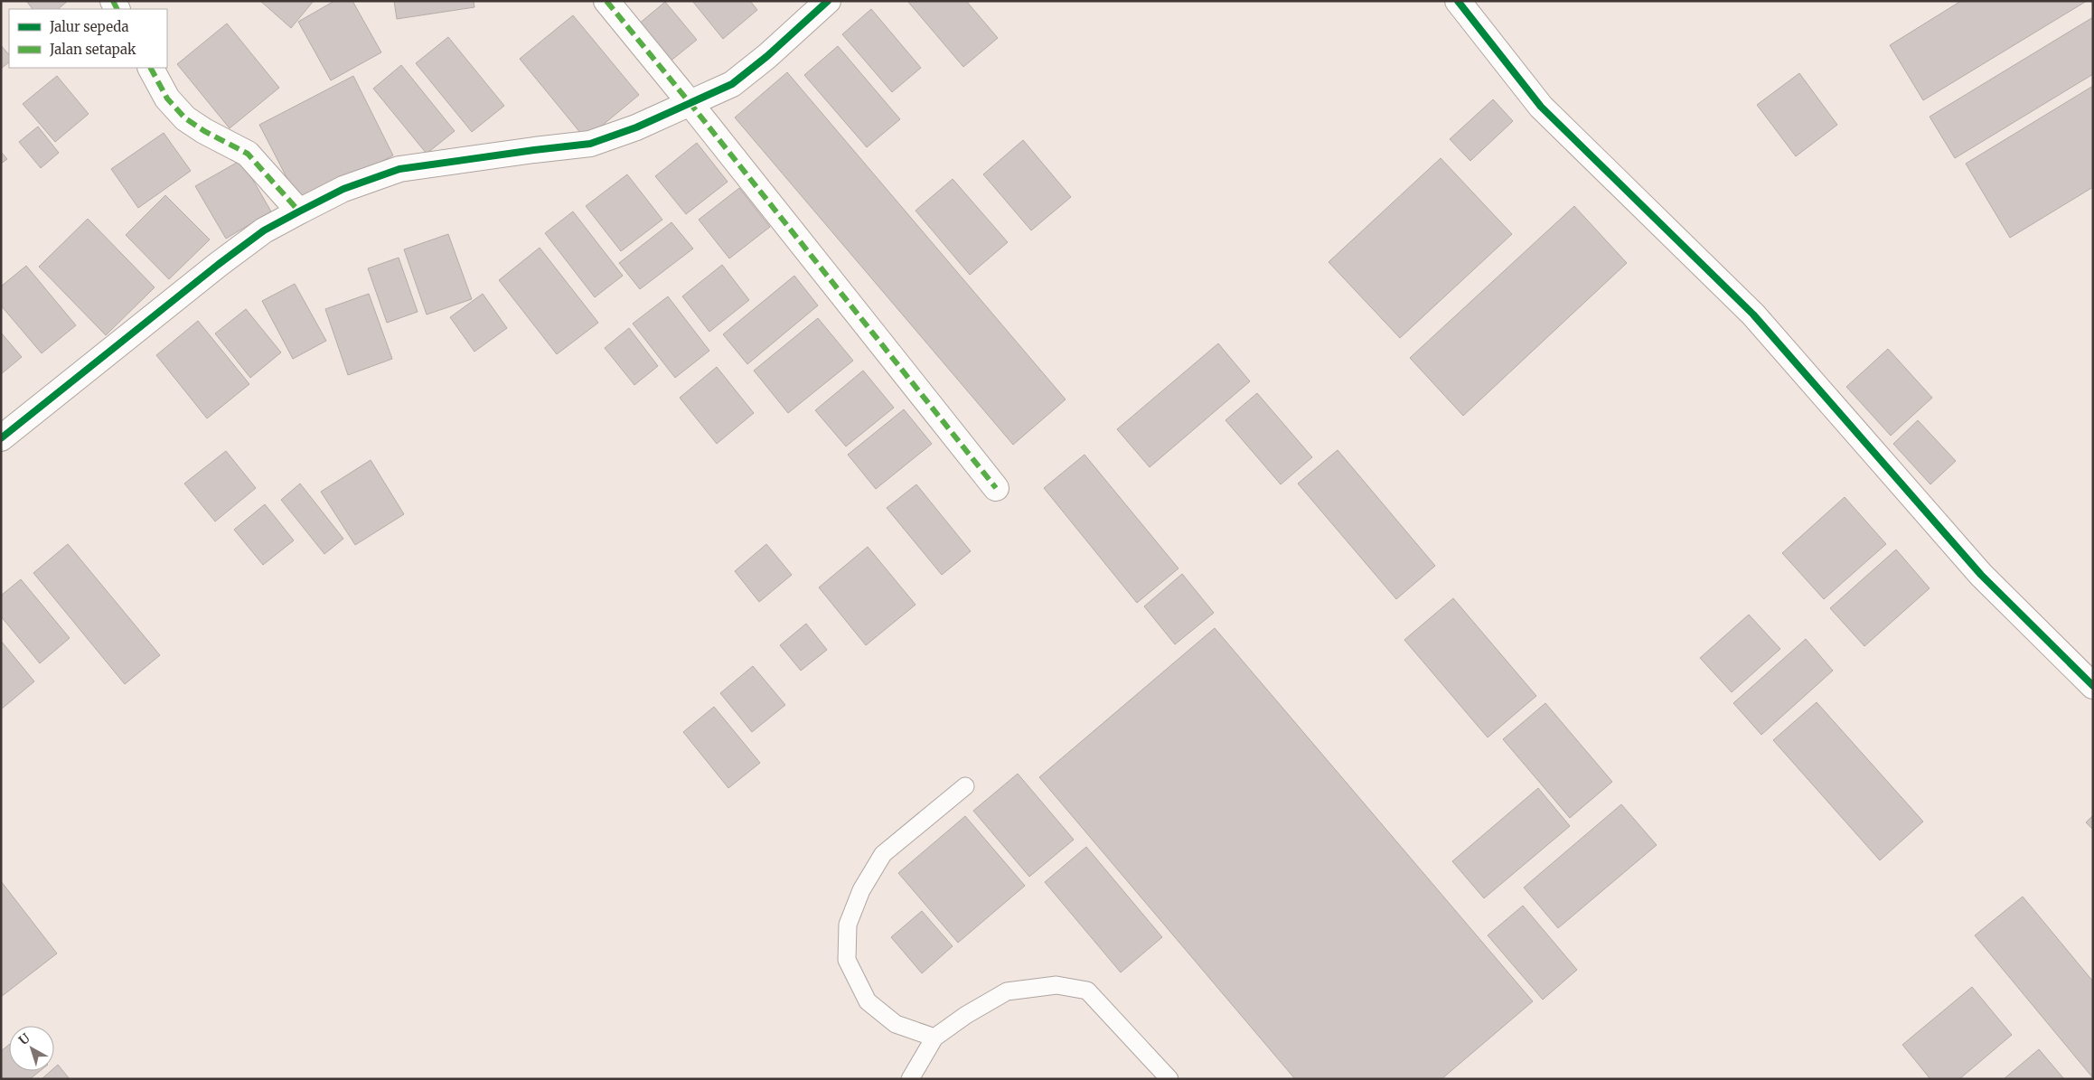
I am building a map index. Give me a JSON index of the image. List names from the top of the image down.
{
  "legend": ["Jalur sepeda", "Jalan setapak"],
  "north": "top left"
}
